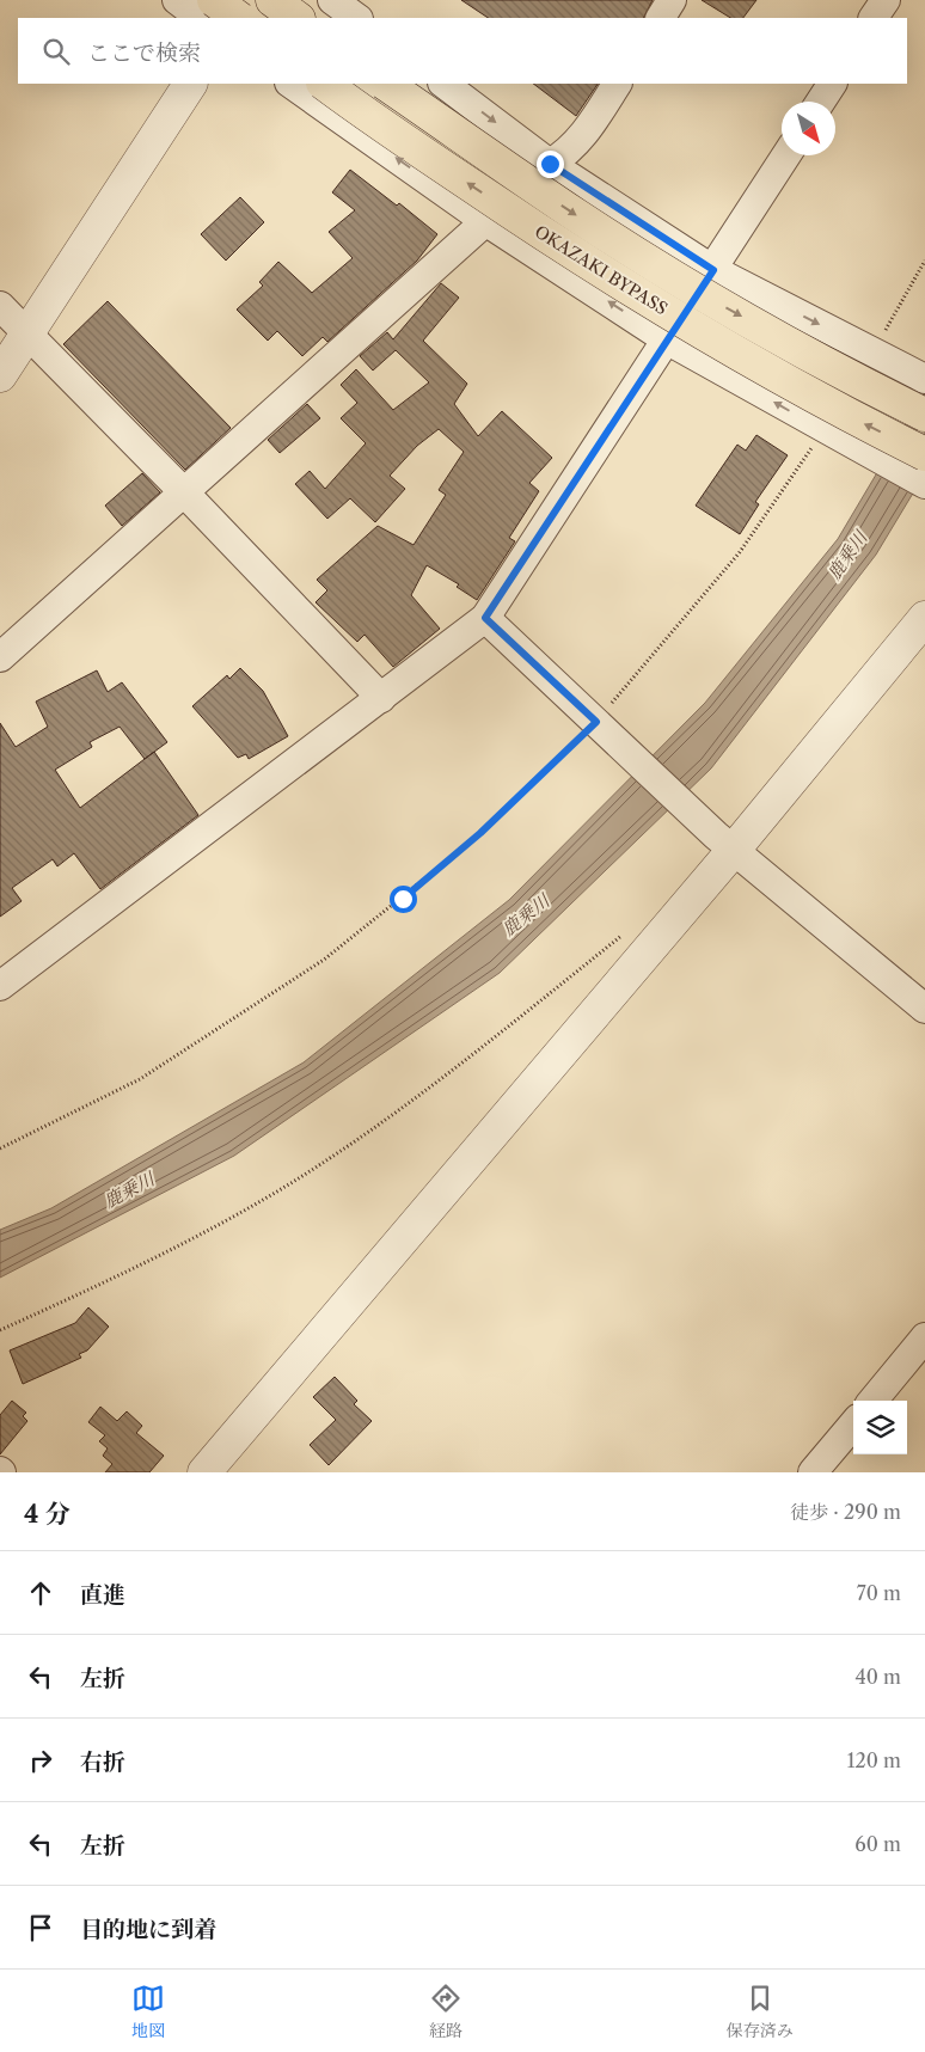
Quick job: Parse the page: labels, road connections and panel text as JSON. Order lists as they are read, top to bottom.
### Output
{
  "streets": {
    "highway": ["OKAZAKI BYPASS"]
  },
  "water": ["鹿乗川"],
  "north": "bottom right",
  "page": {
    "search": "ここで検索",
    "heading": ["4 分", "徒歩 · 290 m"],
    "list": [
      ["直進", "70 m"],
      ["左折", "40 m"],
      ["右折", "120 m"],
      ["左折", "60 m"],
      "目的地に到着"
    ],
    "nav": ["地図", "経路", "保存済み"]
  }
}
